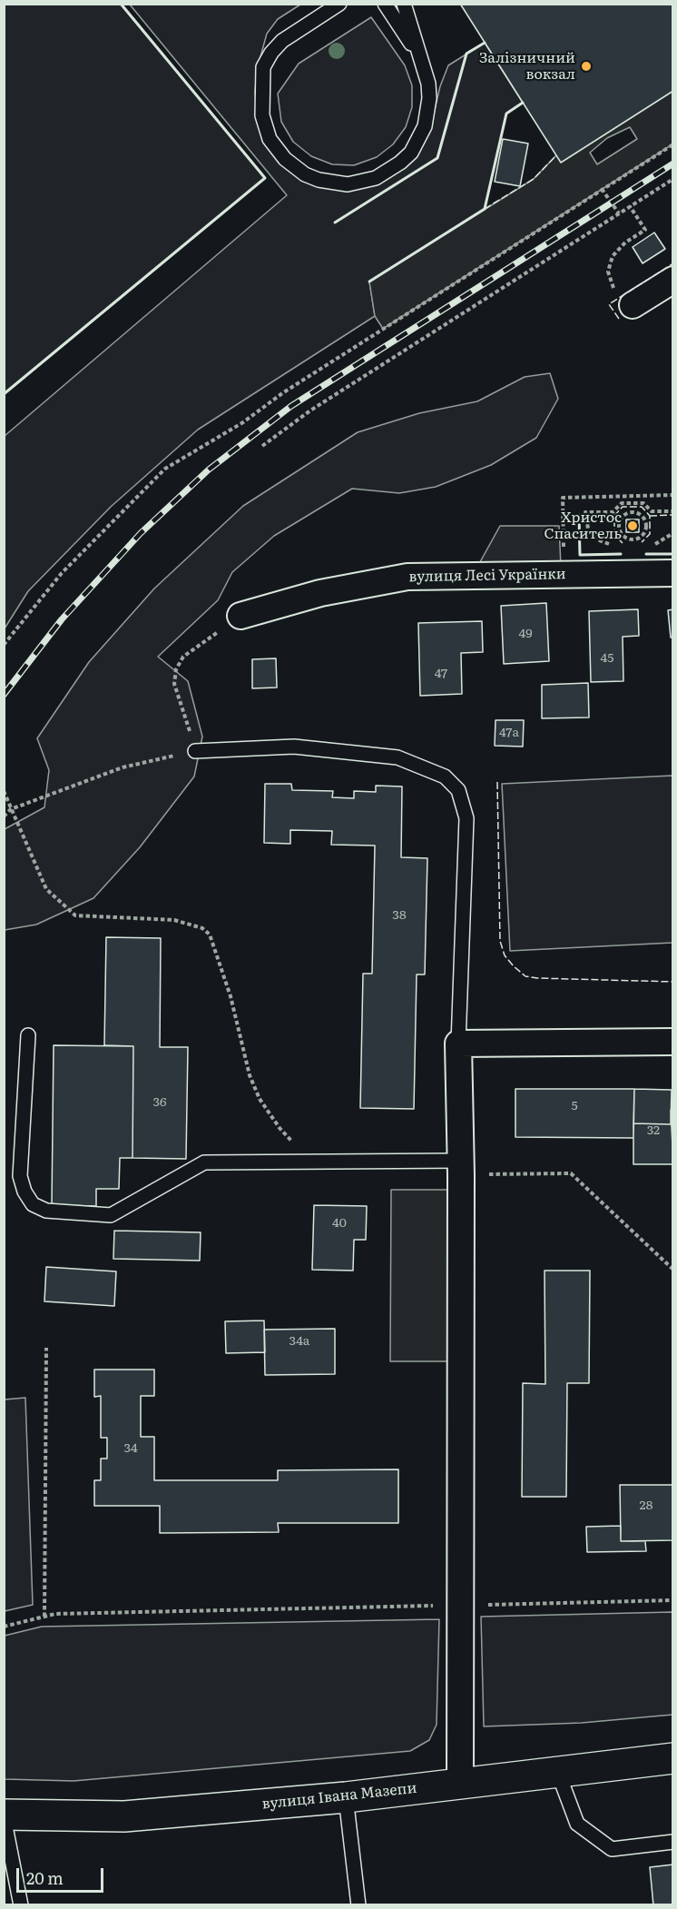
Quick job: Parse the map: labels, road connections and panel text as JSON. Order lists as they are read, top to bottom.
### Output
{
  "streets": {
    "street": ["вулиця Лесі Українки", "вулиця Івана Мазепи"]
  },
  "places": ["Залізничний вокзал", "Христос Спаситель"],
  "house_numbers": [
    "49",
    "45",
    "47",
    "47а",
    "38",
    "36",
    "5",
    "32",
    "40",
    "34а",
    "34",
    "28"
  ],
  "scale_bar": "20 m"
}
